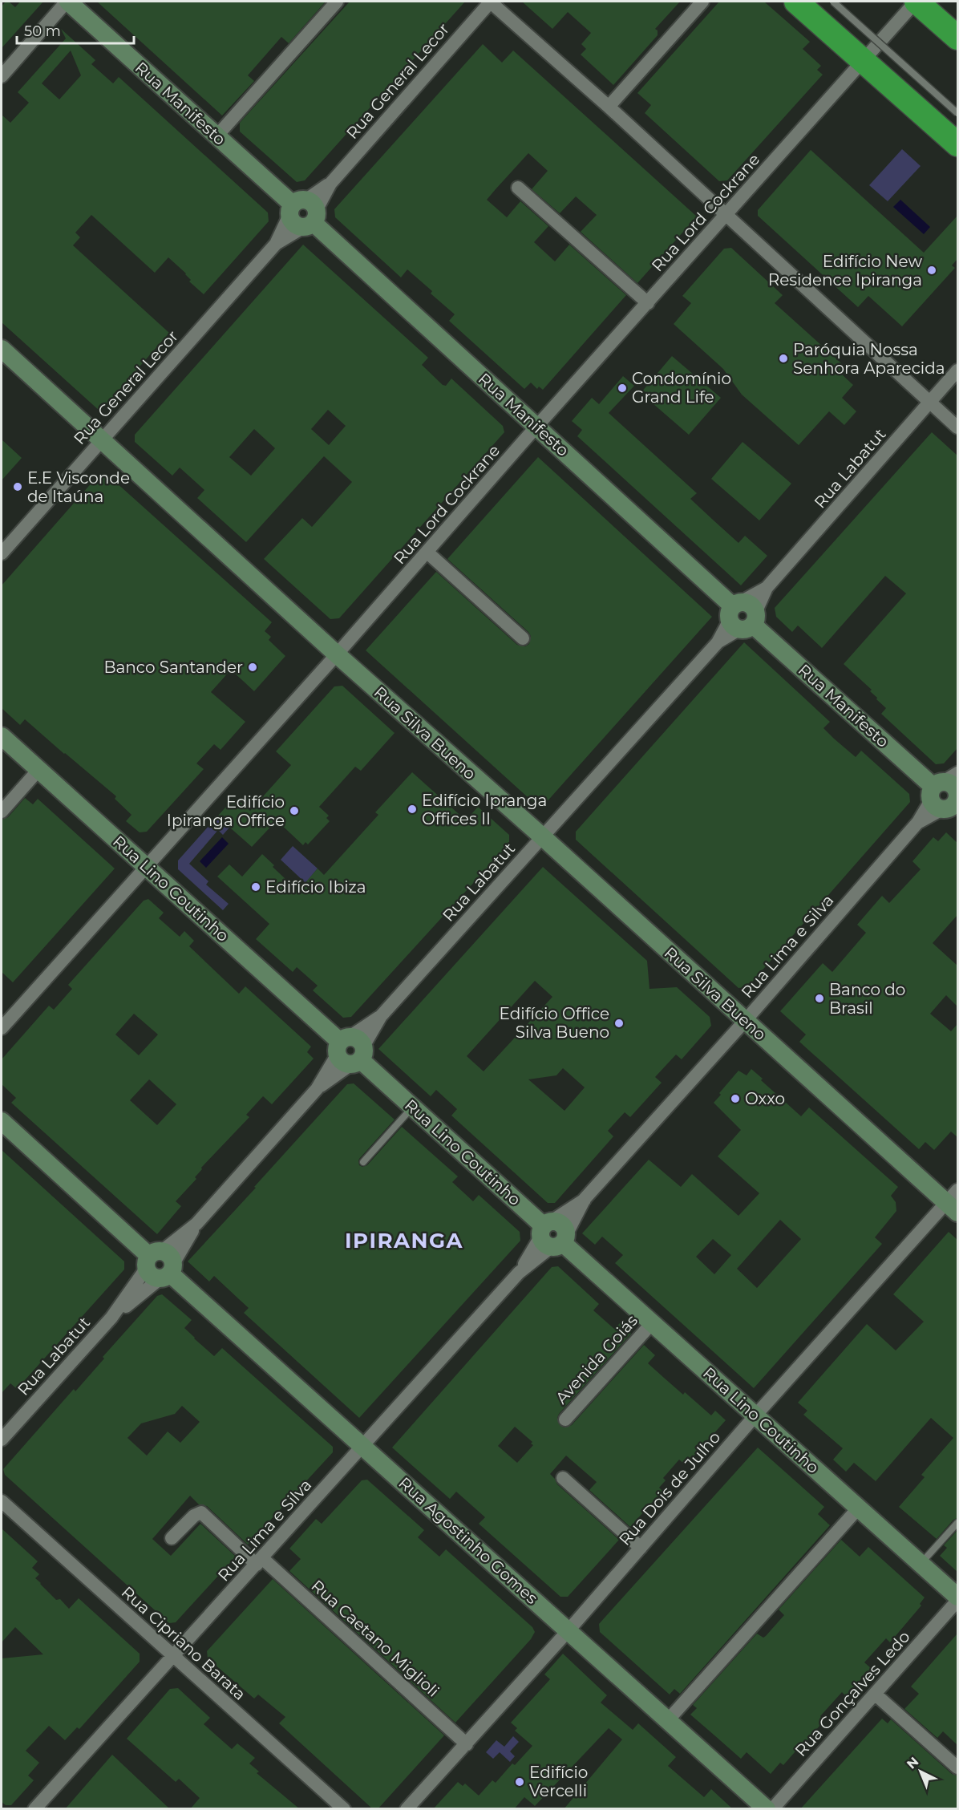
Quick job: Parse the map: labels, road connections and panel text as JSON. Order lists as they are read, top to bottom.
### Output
{
  "streets": {
    "main road": [
      "Rua Manifesto",
      "Rua Silva Bueno",
      "Rua Lino Coutinho",
      "Rua Agostinho Gomes"
    ],
    "street": [
      "Rua General Lecor",
      "Rua Lord Cockrane",
      "Rua Labatut",
      "Rua Lima e Silva",
      "Avenida Goiás",
      "Rua Dois de Julho",
      "Rua Caetano Miglioli",
      "Rua Cipriano Barata",
      "Rua Gonçalves Ledo"
    ]
  },
  "crossings": [
    ["Rua General Lecor", "Rua Manifesto"],
    ["Rua General Lecor", "Rua Silva Bueno"],
    ["Rua Manifesto", "Rua Lord Cockrane"],
    ["Rua Manifesto", "Rua Labatut"],
    ["Rua Manifesto", "Rua Lima e Silva"],
    ["Rua Lord Cockrane", "Rua Silva Bueno"],
    ["Rua Lord Cockrane", "Rua Lino Coutinho"],
    ["Rua Labatut", "Rua Silva Bueno"],
    ["Rua Labatut", "Rua Lino Coutinho"],
    ["Rua Labatut", "Rua Agostinho Gomes"],
    ["Rua Silva Bueno", "Rua Lima e Silva"],
    ["Rua Silva Bueno", "Rua Dois de Julho"],
    ["Rua Lino Coutinho", "Rua Lima e Silva"],
    ["Rua Lino Coutinho", "Avenida Goiás"],
    ["Rua Lino Coutinho", "Rua Dois de Julho"],
    ["Rua Lino Coutinho", "Rua Gonçalves Ledo"],
    ["Rua Lima e Silva", "Rua Agostinho Gomes"],
    ["Rua Lima e Silva", "Rua Caetano Miglioli"],
    ["Rua Lima e Silva", "Rua Cipriano Barata"],
    ["Rua Dois de Julho", "Rua Agostinho Gomes"],
    ["Rua Dois de Julho", "Rua Caetano Miglioli"]
  ],
  "districts": ["IPIRANGA"],
  "places": [
    "Edifício New Residence Ipiranga",
    "Paróquia Nossa Senhora Aparecida",
    "Condomínio Grand Life",
    "E.E Visconde de Itaúna",
    "Banco Santander",
    "Edifício Ipranga Offices II",
    "Edifício Ipiranga Office",
    "Edifício Ibiza",
    "Banco do Brasil",
    "Edifício Office Silva Bueno",
    "Oxxo",
    "Edifício Vercelli"
  ],
  "scale_bar": "50 m",
  "north": "top left"
}
